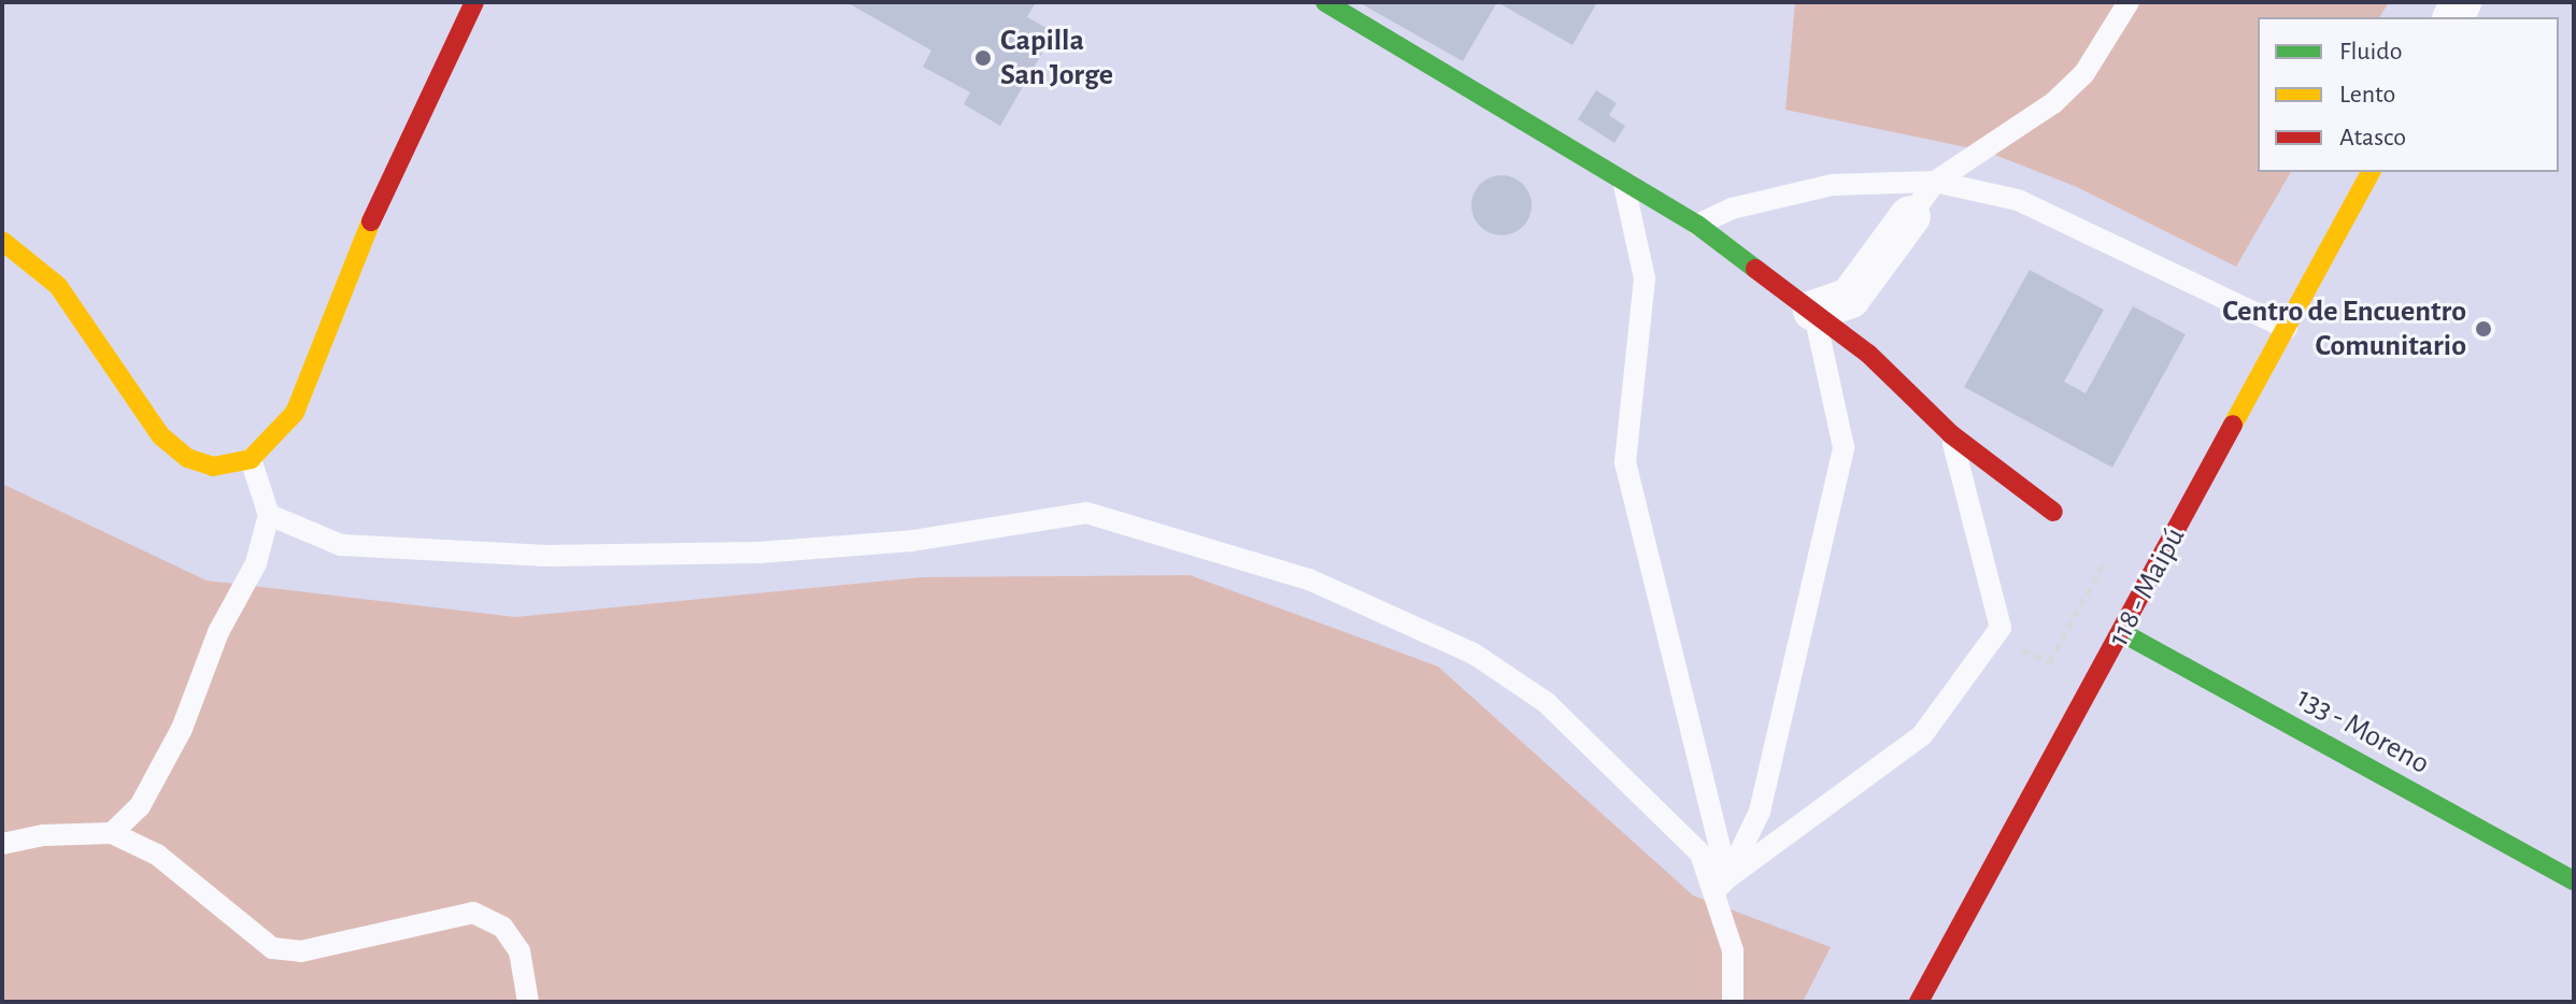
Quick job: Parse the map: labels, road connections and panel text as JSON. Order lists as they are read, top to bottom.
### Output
{
  "streets": {
    "street": ["118 - Maipú", "133 - Moreno"]
  },
  "crossings": [
    ["118 - Maipú", "133 - Moreno"]
  ],
  "places": ["Capilla San Jorge", "Centro de Encuentro Comunitario"],
  "legend": ["Fluido", "Lento", "Atasco"]
}
